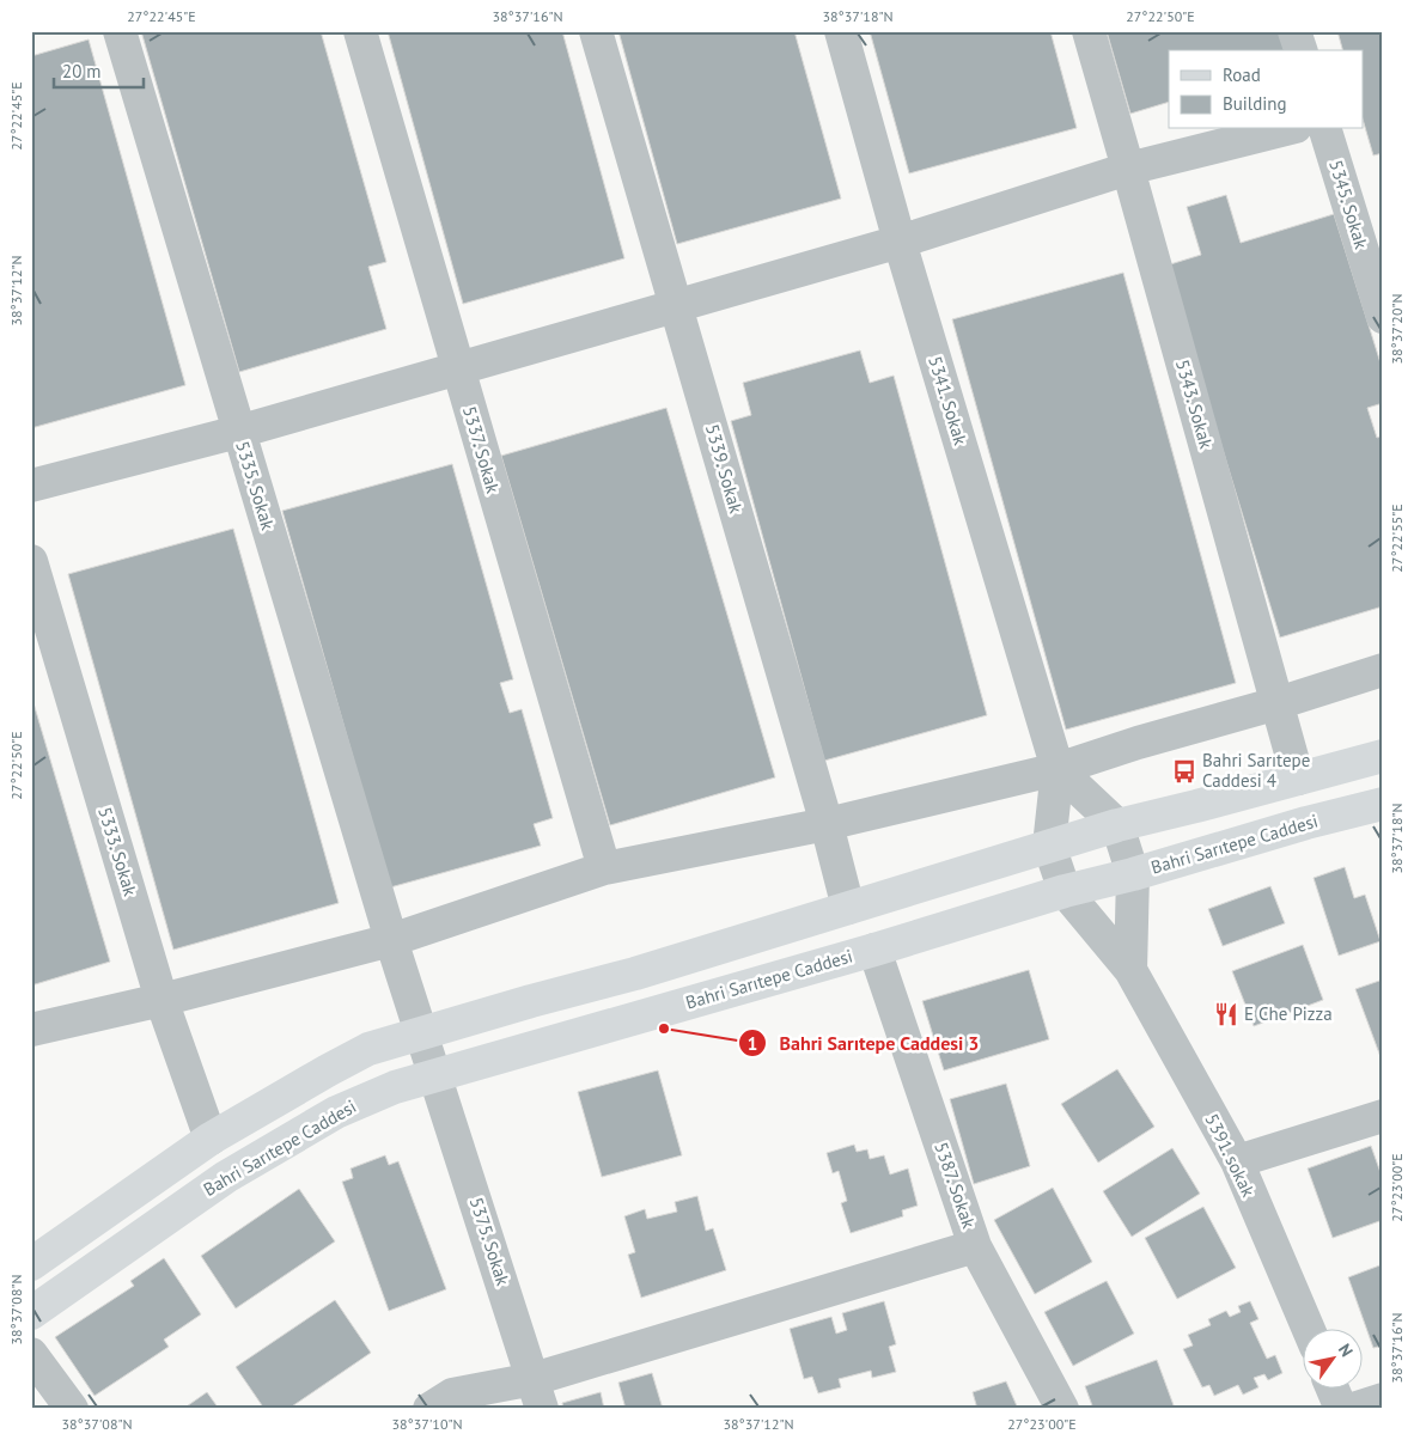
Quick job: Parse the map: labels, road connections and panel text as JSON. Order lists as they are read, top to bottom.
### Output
{
  "streets": {
    "main road": ["Bahri Sarıtepe Caddesi"],
    "street": [
      "5345. Sokak",
      "5341. Sokak",
      "5343. Sokak",
      "5337. Sokak",
      "5339. Sokak",
      "5335. Sokak",
      "5333. Sokak",
      "5391. sokak",
      "5387. Sokak",
      "5375. Sokak"
    ]
  },
  "crossings": [
    ["5335. Sokak", "5375. Sokak"],
    ["Bahri Sarıtepe Caddesi", "5391. sokak"],
    ["Bahri Sarıtepe Caddesi", "5387. Sokak"],
    ["Bahri Sarıtepe Caddesi", "5375. Sokak"]
  ],
  "places": {
    "bus stop": ["Bahri Sarıtepe Caddesi 4"],
    "restaurant": ["E Che Pizza"],
    "other": ["Bahri Sarıtepe Caddesi 3"]
  },
  "legend": ["Road", "Building"],
  "scale_bar": "20 m",
  "north": "top right",
  "coordinates": [
    "27°22'45\"E",
    "38°37'16\"N",
    "38°37'18\"N",
    "27°22'50\"E",
    "38°37'12\"N",
    "38°37'20\"N",
    "27°22'55\"E",
    "27°23'00\"E",
    "38°37'08\"N",
    "38°37'10\"N"
  ]
}
